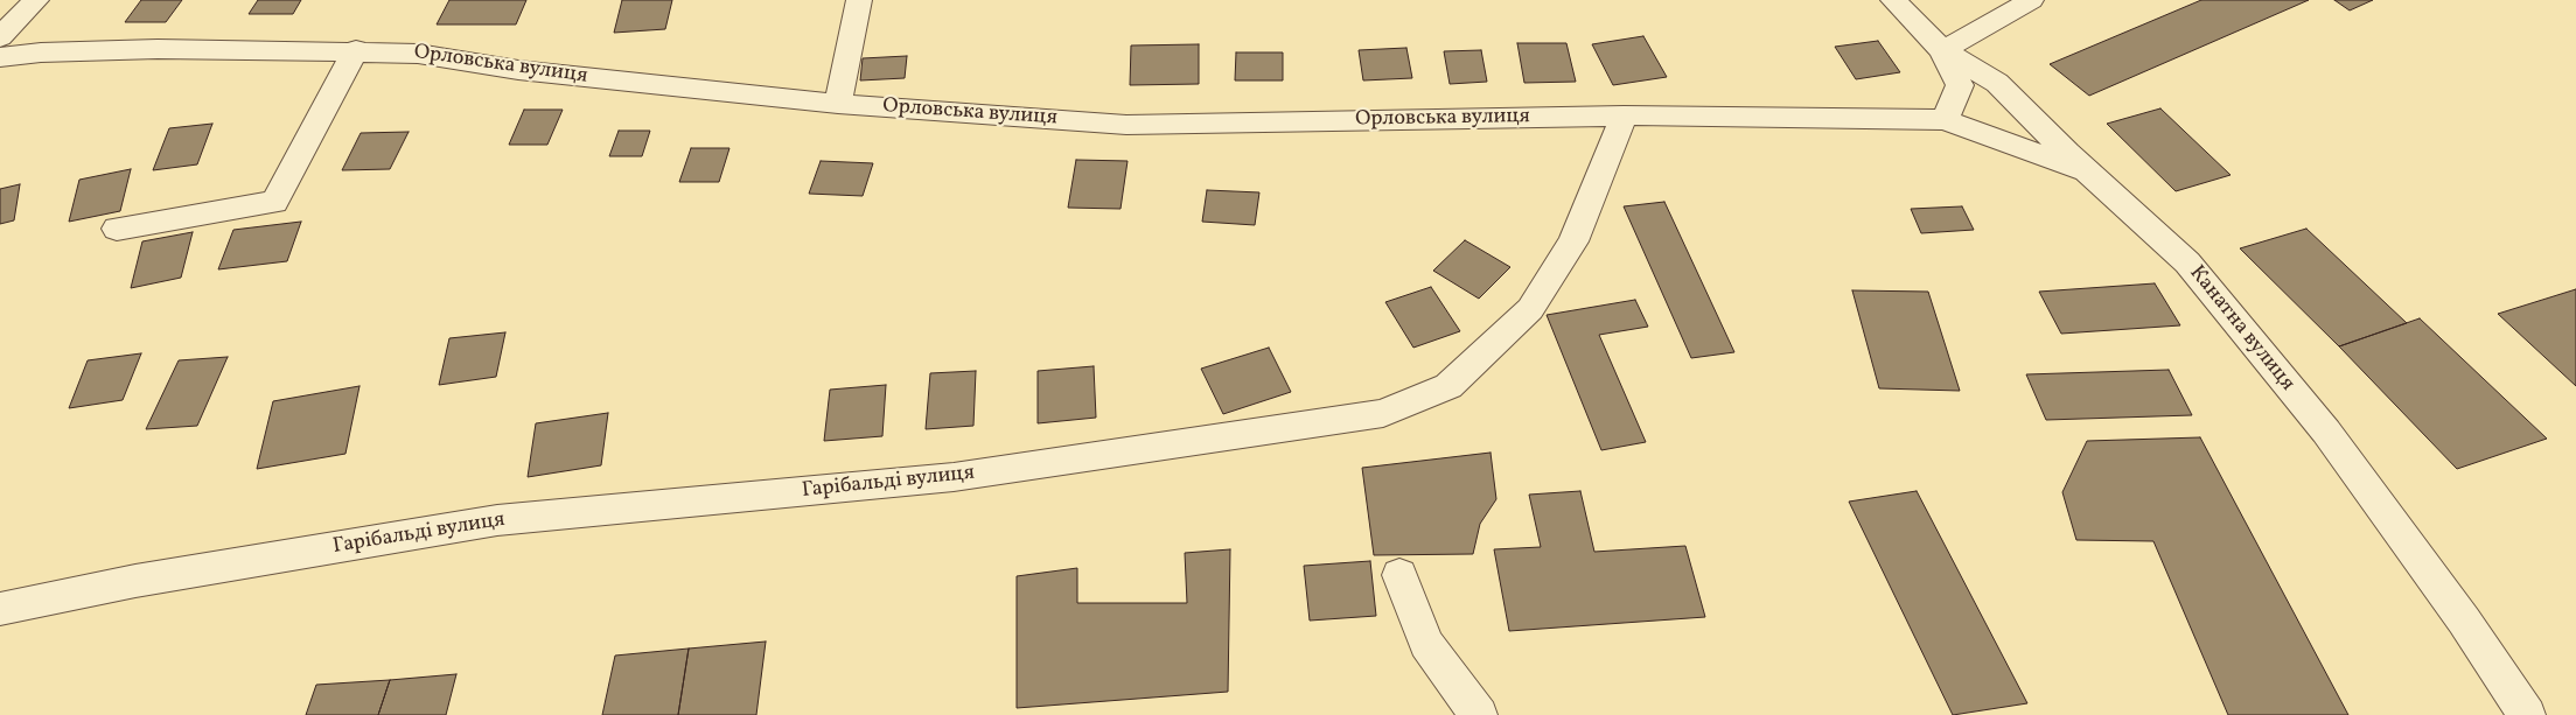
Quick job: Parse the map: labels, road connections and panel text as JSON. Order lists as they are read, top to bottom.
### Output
{
  "streets": {
    "street": ["Орловська вулиця", "Канатна вулиця", "Гарібальді вулиця"]
  },
  "crossings": [
    ["Орловська вулиця", "Канатна вулиця"],
    ["Орловська вулиця", "Гарібальді вулиця"]
  ]
}
